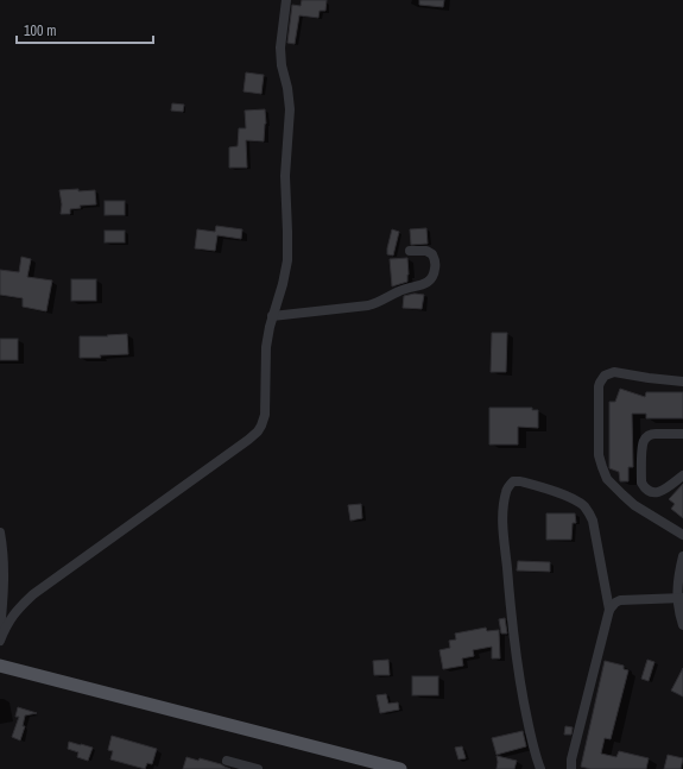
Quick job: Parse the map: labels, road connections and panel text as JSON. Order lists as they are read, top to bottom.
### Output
{
  "scale_bar": "100 m"
}
